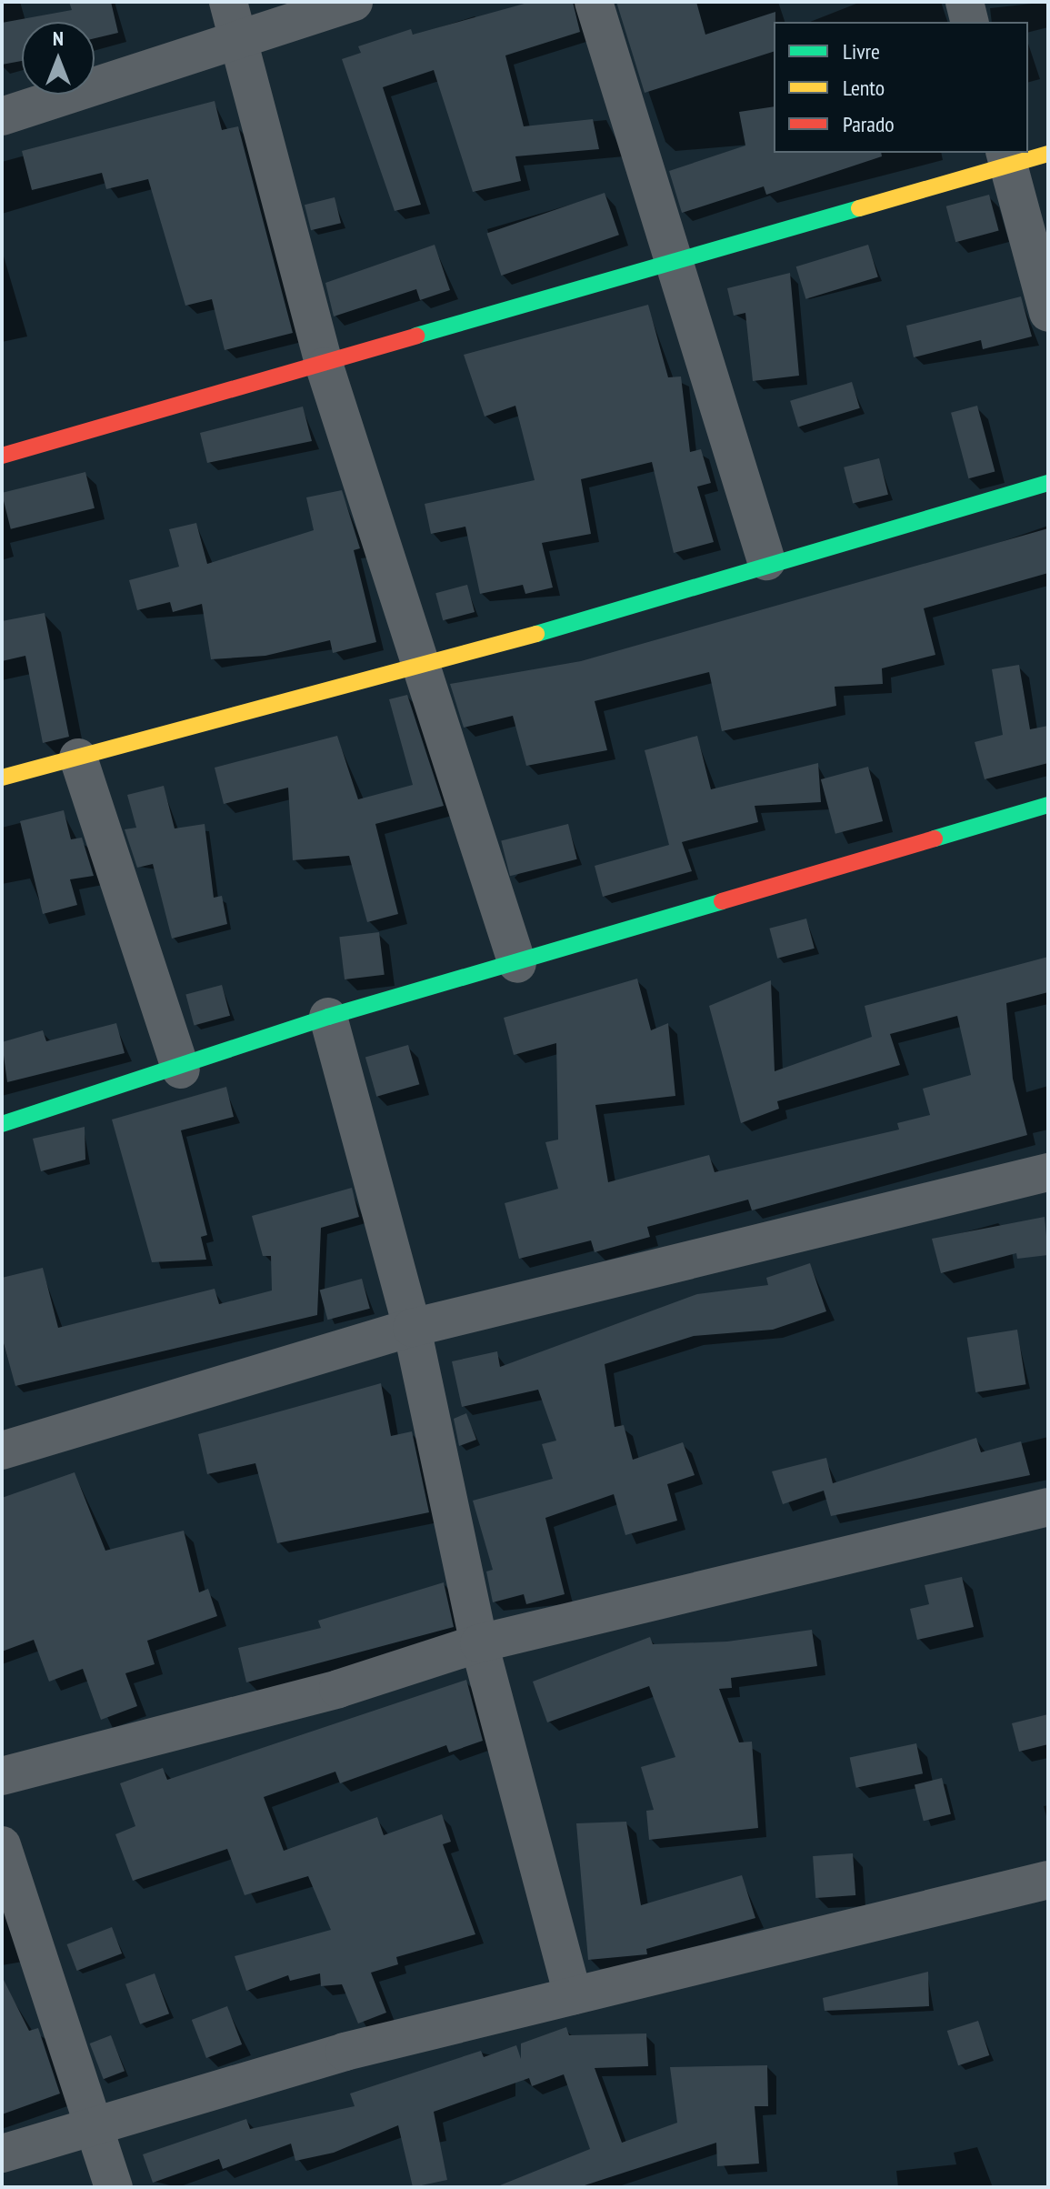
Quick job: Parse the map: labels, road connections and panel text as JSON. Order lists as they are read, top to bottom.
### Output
{
  "legend": ["Livre", "Lento", "Parado"],
  "north": "top"
}
